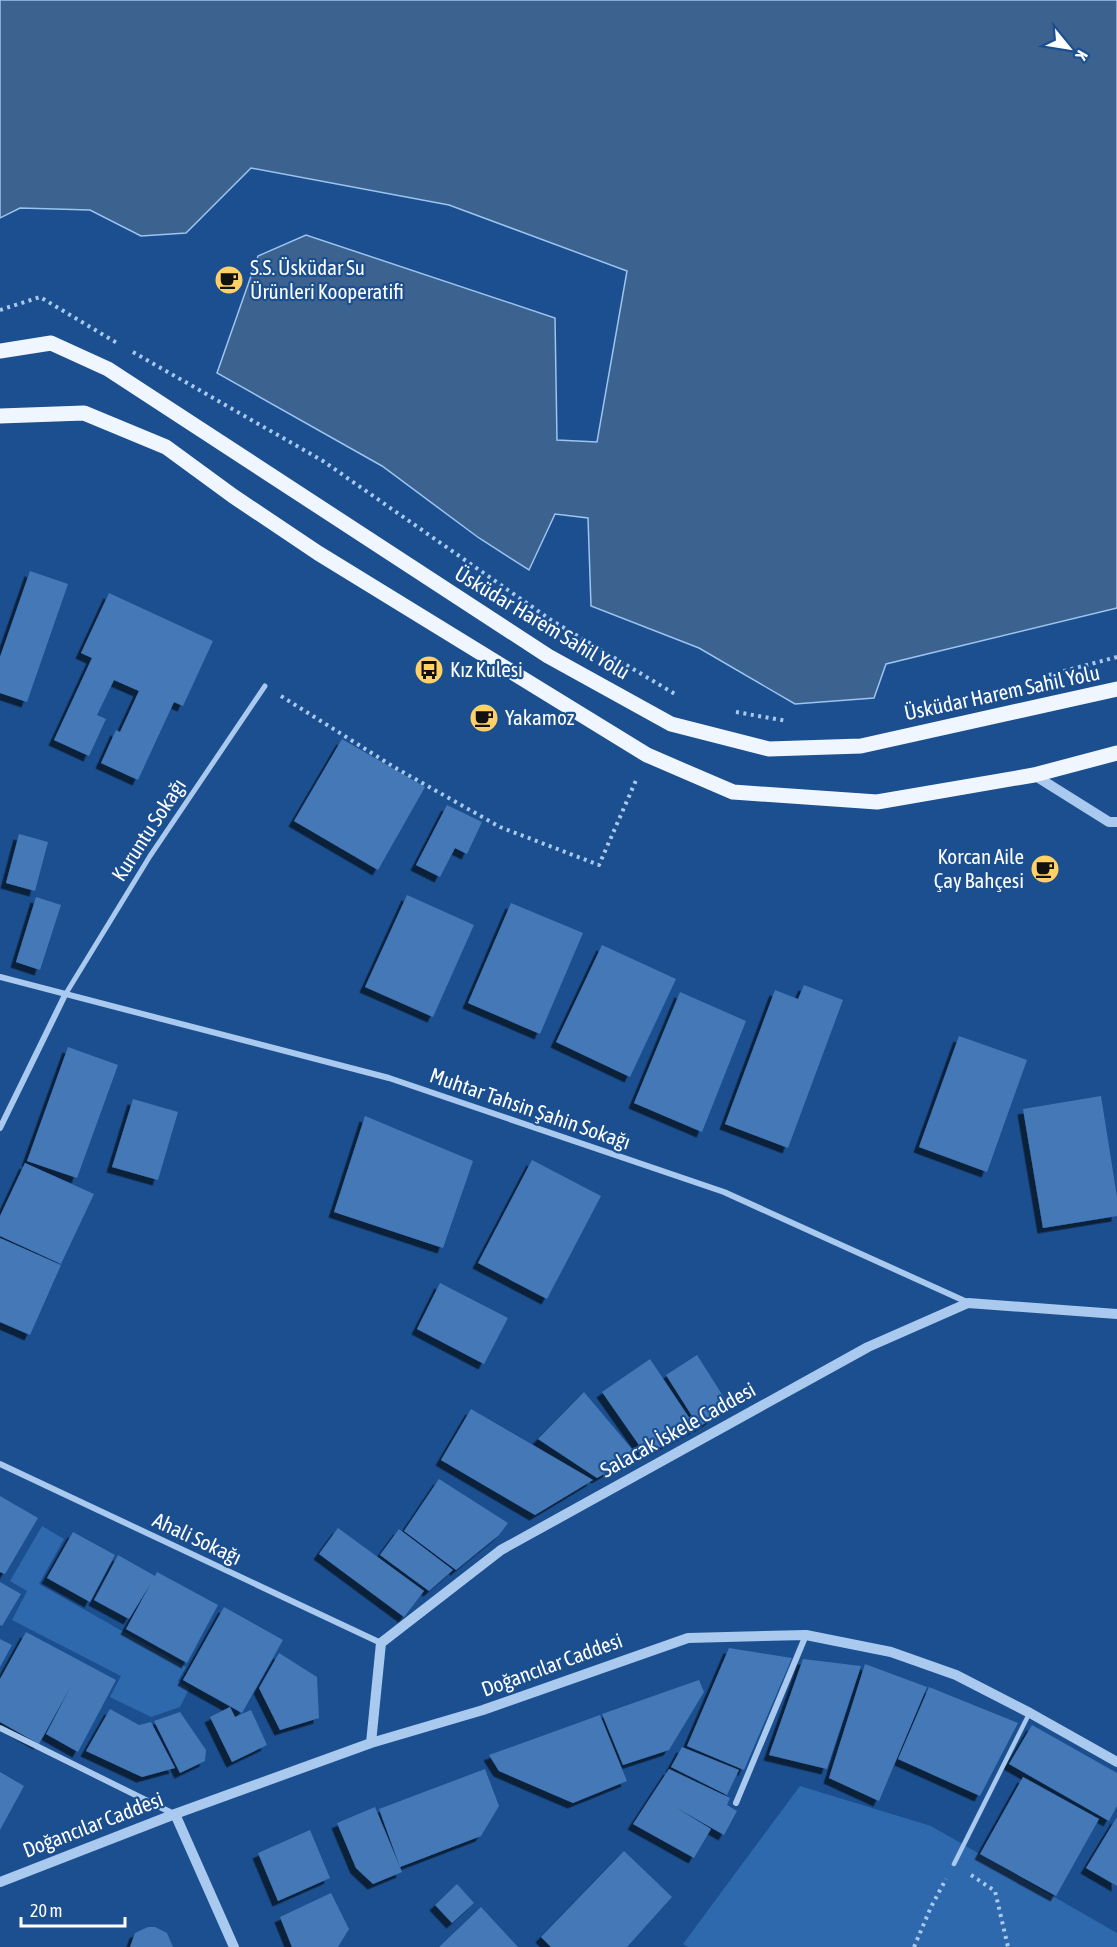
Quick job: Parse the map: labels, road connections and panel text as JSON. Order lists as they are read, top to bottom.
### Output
{
  "streets": {
    "main road": ["Üsküdar Harem Sahil Yolu"],
    "street": [
      "Kuruntu Sokağı",
      "Muhtar Tahsin Şahin Sokağı",
      "Salacak İskele Caddesi",
      "Ahali Sokağı",
      "Doğancılar Caddesi"
    ]
  },
  "crossings": [
    ["Kuruntu Sokağı", "Muhtar Tahsin Şahin Sokağı"],
    ["Muhtar Tahsin Şahin Sokağı", "Salacak İskele Caddesi"],
    ["Salacak İskele Caddesi", "Ahali Sokağı"]
  ],
  "places": {
    "cafe": ["S.S. Üsküdar Su Ürünleri Kooperatifi", "Yakamoz", "Korcan Aile Çay Bahçesi"],
    "bus stop": ["Kız Kulesi"]
  },
  "scale_bar": "20 m",
  "north": "bottom right"
}
